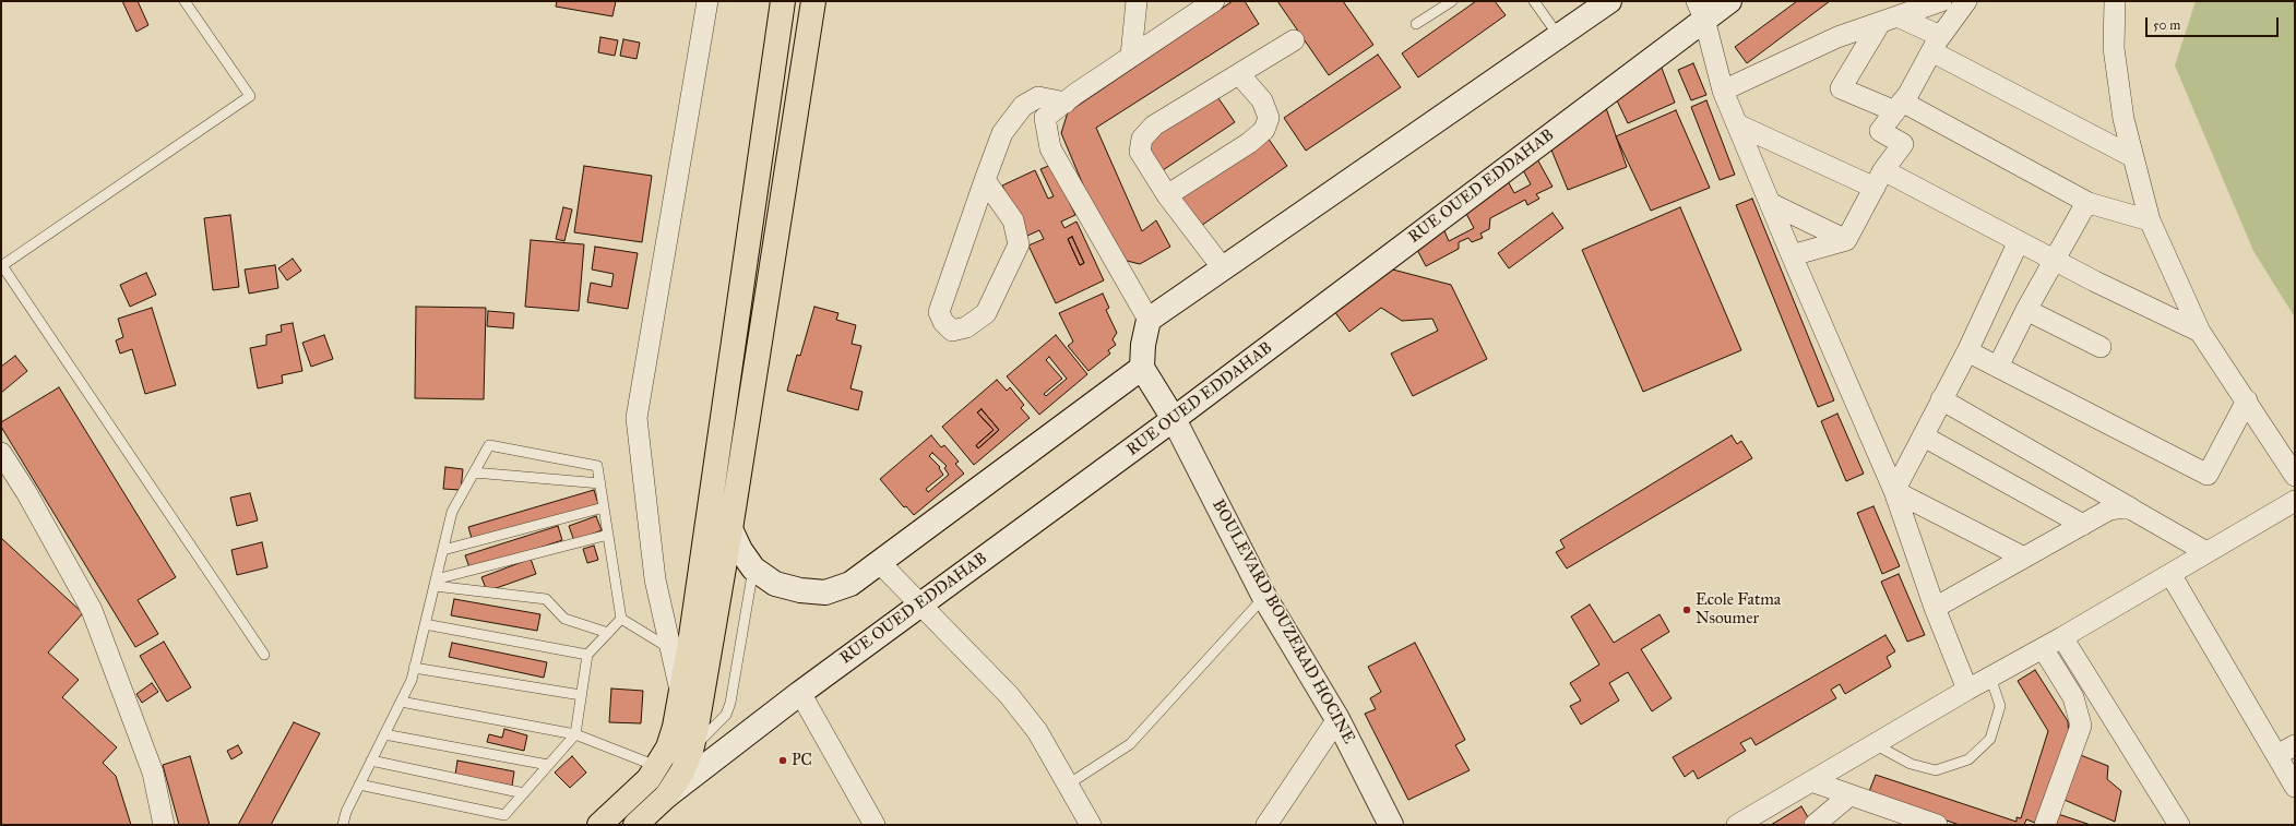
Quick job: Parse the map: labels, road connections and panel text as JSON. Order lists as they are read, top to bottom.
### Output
{
  "streets": {
    "main road": ["RUE OUED EDDAHAB", "BOULEVARD BOUZERAD HOCINE"]
  },
  "crossings": [
    ["RUE OUED EDDAHAB", "BOULEVARD BOUZERAD HOCINE"]
  ],
  "places": ["Ecole Fatma Nsoumer", "PC"],
  "scale_bar": "50 m"
}
